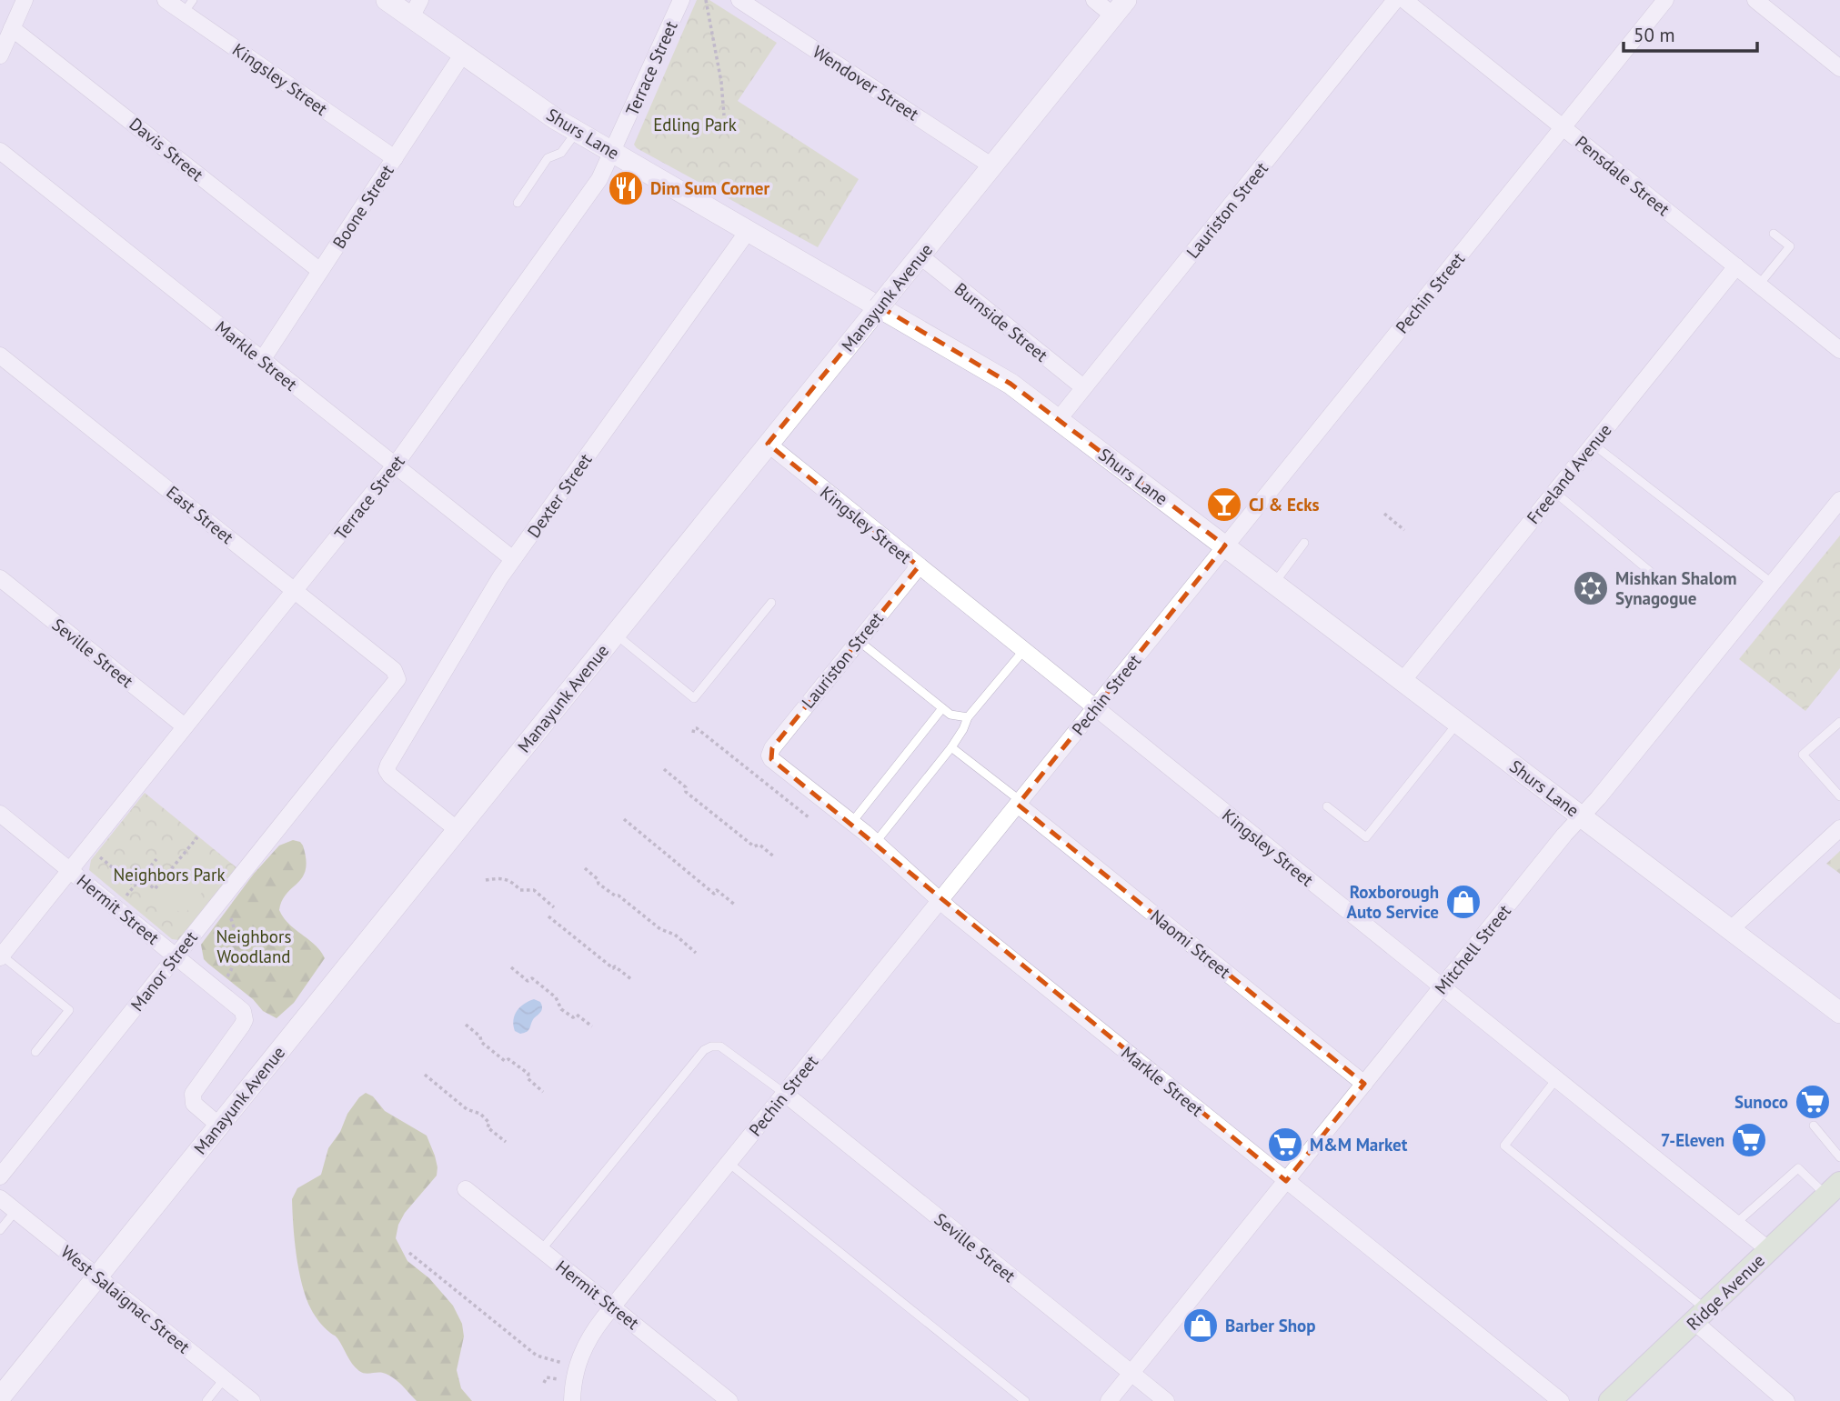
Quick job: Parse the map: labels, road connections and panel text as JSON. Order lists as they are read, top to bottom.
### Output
{
  "streets": {
    "main road": ["Ridge Avenue"],
    "street": [
      "Terrace Street",
      "Kingsley Street",
      "Wendover Street",
      "Shurs Lane",
      "Davis Street",
      "Pensdale Street",
      "Boone Street",
      "Lauriston Street",
      "Pechin Street",
      "Manayunk Avenue",
      "Burnside Street",
      "Markle Street",
      "Freeland Avenue",
      "Dexter Street",
      "East Street",
      "Seville Street",
      "Hermit Street",
      "Naomi Street",
      "Mitchell Street",
      "Manor Street",
      "West Salaignac Street"
    ]
  },
  "crossings": [
    ["Terrace Street", "Shurs Lane"],
    ["Terrace Street", "Markle Street"],
    ["Terrace Street", "East Street"],
    ["Terrace Street", "Seville Street"],
    ["Terrace Street", "Hermit Street"],
    ["Kingsley Street", "Boone Street"],
    ["Kingsley Street", "Lauriston Street"],
    ["Kingsley Street", "Pechin Street"],
    ["Kingsley Street", "Manayunk Avenue"],
    ["Kingsley Street", "Mitchell Street"],
    ["Kingsley Street", "Ridge Avenue"],
    ["Wendover Street", "Manayunk Avenue"],
    ["Shurs Lane", "Boone Street"],
    ["Shurs Lane", "Lauriston Street"],
    ["Shurs Lane", "Pechin Street"],
    ["Shurs Lane", "Freeland Avenue"],
    ["Shurs Lane", "Dexter Street"],
    ["Shurs Lane", "Mitchell Street"],
    ["Davis Street", "Boone Street"],
    ["Pensdale Street", "Pechin Street"],
    ["Pensdale Street", "Freeland Avenue"],
    ["Boone Street", "Markle Street"],
    ["Lauriston Street", "Burnside Street"],
    ["Lauriston Street", "Markle Street"],
    ["Pechin Street", "Markle Street"],
    ["Pechin Street", "Seville Street"],
    ["Pechin Street", "Hermit Street"],
    ["Pechin Street", "Naomi Street"],
    ["Manayunk Avenue", "Burnside Street"],
    ["Manayunk Avenue", "Dexter Street"],
    ["Manayunk Avenue", "Hermit Street"],
    ["Manayunk Avenue", "West Salaignac Street"],
    ["Markle Street", "Dexter Street"],
    ["Markle Street", "Mitchell Street"],
    ["East Street", "Manor Street"],
    ["Seville Street", "Mitchell Street"],
    ["Hermit Street", "Manor Street"],
    ["Naomi Street", "Mitchell Street"]
  ],
  "parks": ["Edling Park", "Neighbors Park", "Neighbors Woodland"],
  "places": {
    "restaurant": ["Dim Sum Corner"],
    "bar": ["CJ & Ecks"],
    "synagogue": ["Mishkan Shalom Synagogue"],
    "shop": ["Roxborough Auto Service", "Barber Shop"],
    "supermarket": ["Sunoco", "7-Eleven", "M&M Market"]
  },
  "scale_bar": "50 m"
}
